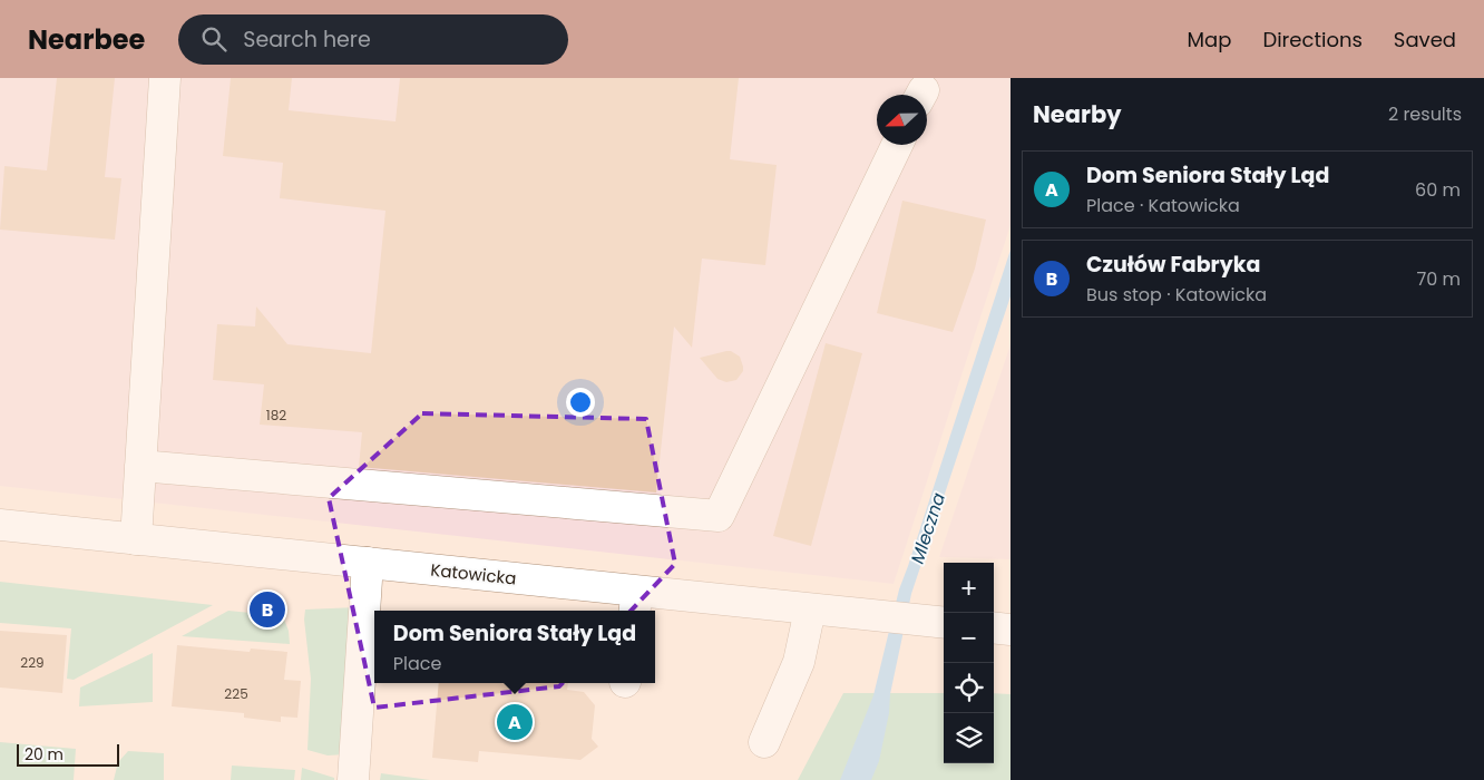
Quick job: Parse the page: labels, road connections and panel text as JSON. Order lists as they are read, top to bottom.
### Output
{
  "streets": {
    "main road": ["Katowicka"]
  },
  "water": ["Mleczna"],
  "house_numbers": ["182", "229", "225"],
  "scale_bar": "20 m",
  "north": "left",
  "page": {
    "header": "Nearbee",
    "search": "Search here",
    "nav": ["Map", "Directions", "Saved"],
    "heading": ["Nearby", "2 results"],
    "list": [
      {
        "mark": "A",
        "name": "Dom Seniora Stały Ląd",
        "note": "Place · Katowicka",
        "value": "60 m"
      },
      {
        "mark": "B",
        "name": "Czułów Fabryka",
        "note": "Bus stop · Katowicka",
        "value": "70 m"
      }
    ],
    "map_buttons": ["+", "−"],
    "pins": ["B", "A"],
    "popup": ["Dom Seniora Stały Ląd", "Place"],
    "scale": "20 m"
  }
}
